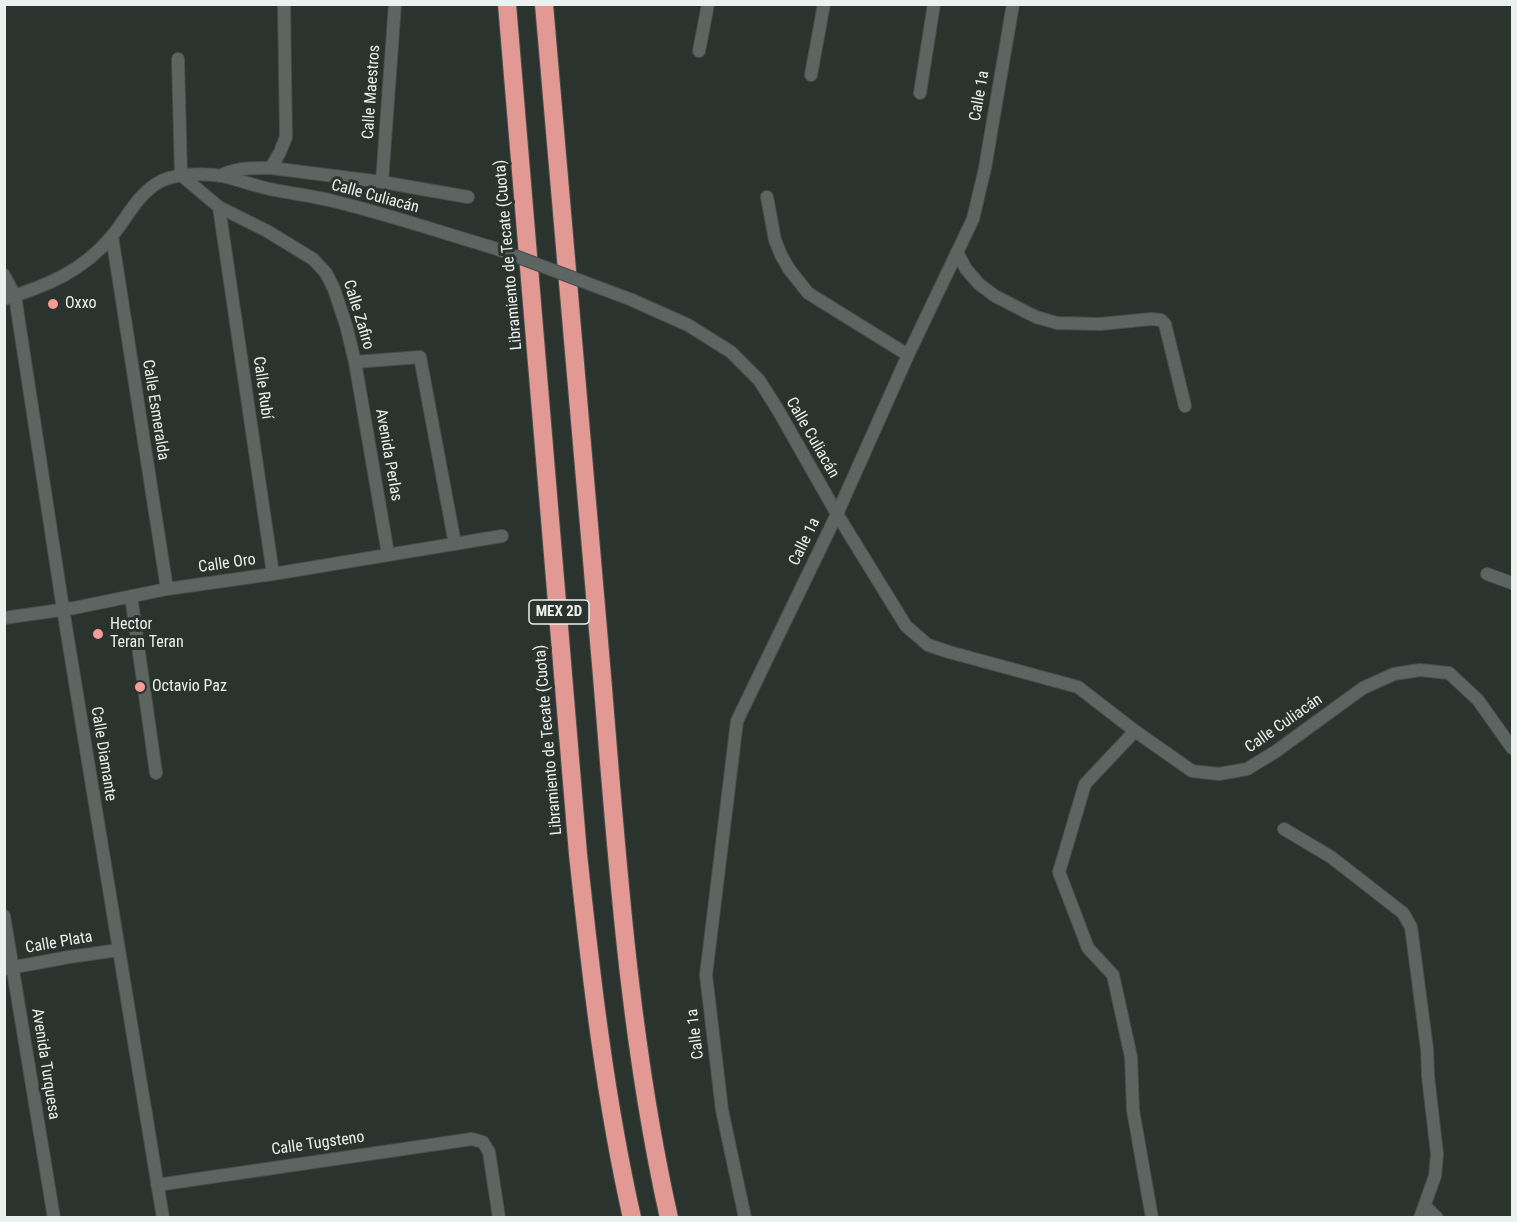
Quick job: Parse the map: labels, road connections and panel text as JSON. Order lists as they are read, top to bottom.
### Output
{
  "streets": {
    "highway": ["Libramiento de Tecate (Cuota)", "MEX 2D"],
    "street": [
      "Calle Maestros",
      "Calle 1a",
      "Calle Culiacán",
      "Calle Zafiro",
      "Calle Rubí",
      "Calle Esmeralda",
      "Avenida Perlas",
      "Calle Oro",
      "Calle Diamante",
      "Calle Plata",
      "Avenida Turquesa",
      "Calle Tugsteno"
    ]
  },
  "crossings": [
    ["Calle 1a", "Calle Culiacán"],
    ["Calle Culiacán", "Calle Zafiro"],
    ["Calle Culiacán", "Calle Esmeralda"],
    ["Calle Culiacán", "Calle Diamante"],
    ["Calle Zafiro", "Calle Rubí"],
    ["Calle Zafiro", "Avenida Perlas"],
    ["Calle Zafiro", "Calle Oro"],
    ["Calle Rubí", "Calle Oro"],
    ["Calle Esmeralda", "Calle Oro"],
    ["Avenida Perlas", "Calle Oro"],
    ["Calle Oro", "Calle Diamante"],
    ["Calle Diamante", "Calle Plata"],
    ["Calle Diamante", "Calle Tugsteno"],
    ["Calle Plata", "Avenida Turquesa"]
  ],
  "places": ["Oxxo", "Hector Teran Teran", "Octavio Paz"]
}
